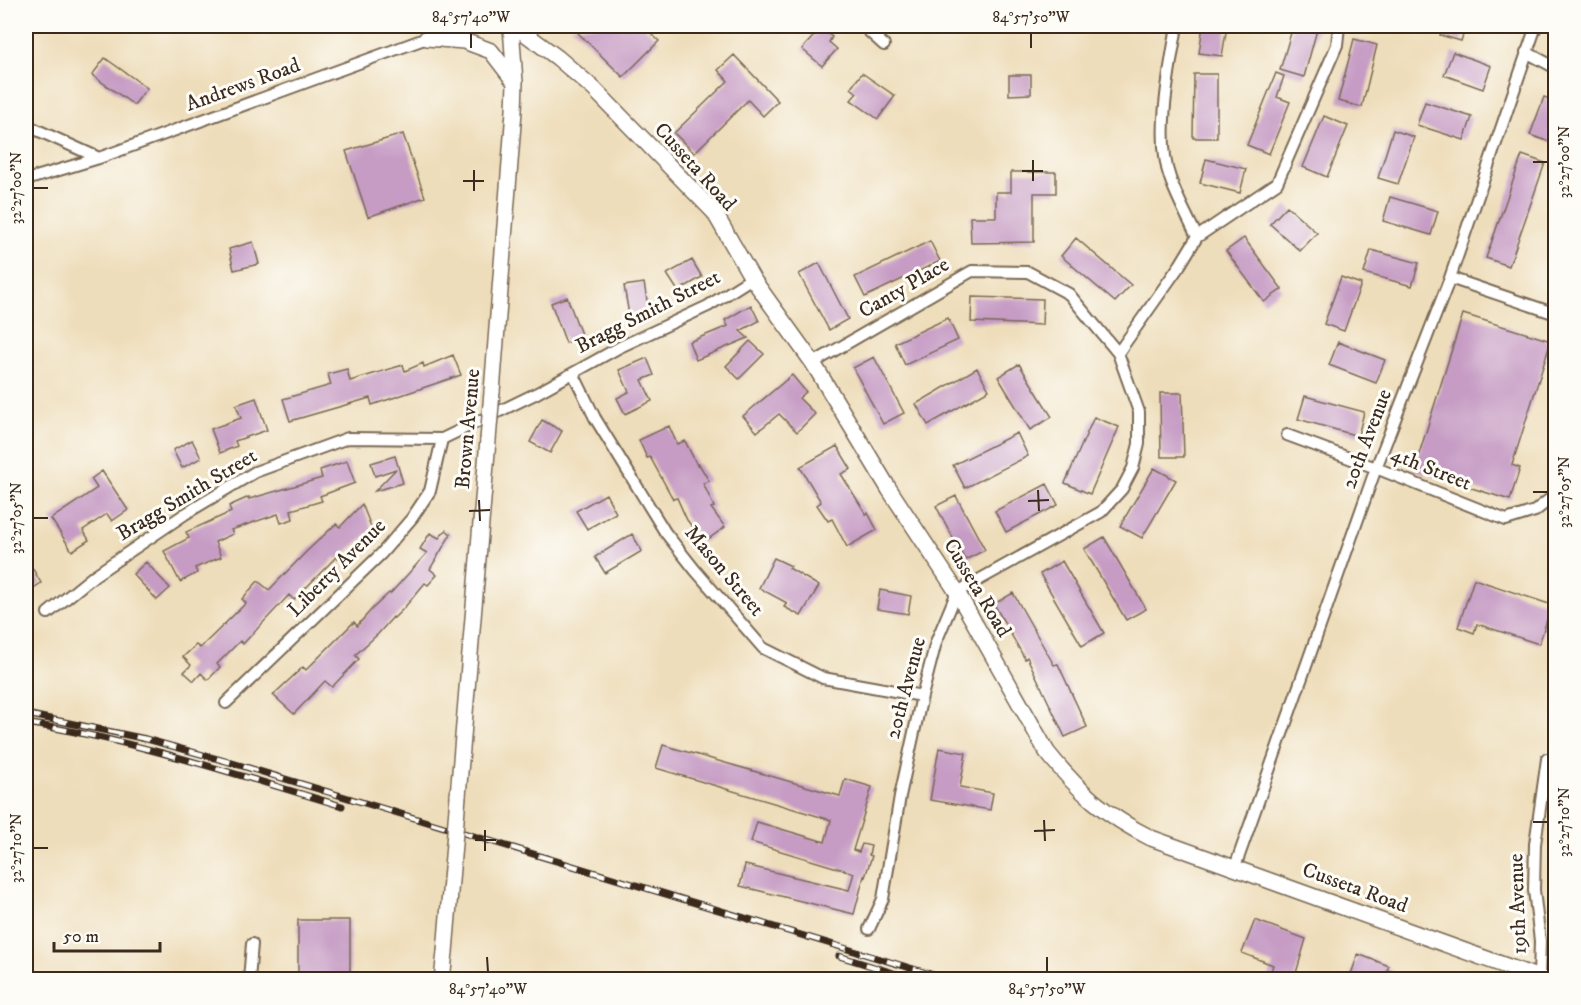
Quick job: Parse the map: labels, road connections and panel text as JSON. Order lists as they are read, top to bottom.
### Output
{
  "streets": {
    "street": [
      "Andrews Road",
      "Cusseta Road",
      "Canty Place",
      "Bragg Smith Street",
      "Brown Avenue",
      "20th Avenue",
      "4th Street",
      "Liberty Avenue",
      "Mason Street",
      "19th Avenue"
    ]
  },
  "crossings": [
    ["Cusseta Road", "Canty Place"],
    ["Cusseta Road", "Bragg Smith Street"],
    ["Cusseta Road", "Brown Avenue"],
    ["Cusseta Road", "20th Avenue"],
    ["Cusseta Road", "19th Avenue"],
    ["Canty Place", "20th Avenue"],
    ["Bragg Smith Street", "Liberty Avenue"],
    ["Bragg Smith Street", "Mason Street"],
    ["20th Avenue", "4th Street"],
    ["20th Avenue", "Mason Street"]
  ],
  "scale_bar": "50 m",
  "coordinates": [
    "84°57'40\"W",
    "84°57'50\"W",
    "32°27'00\"N",
    "32°27'05\"N",
    "32°27'10\"N"
  ]
}
